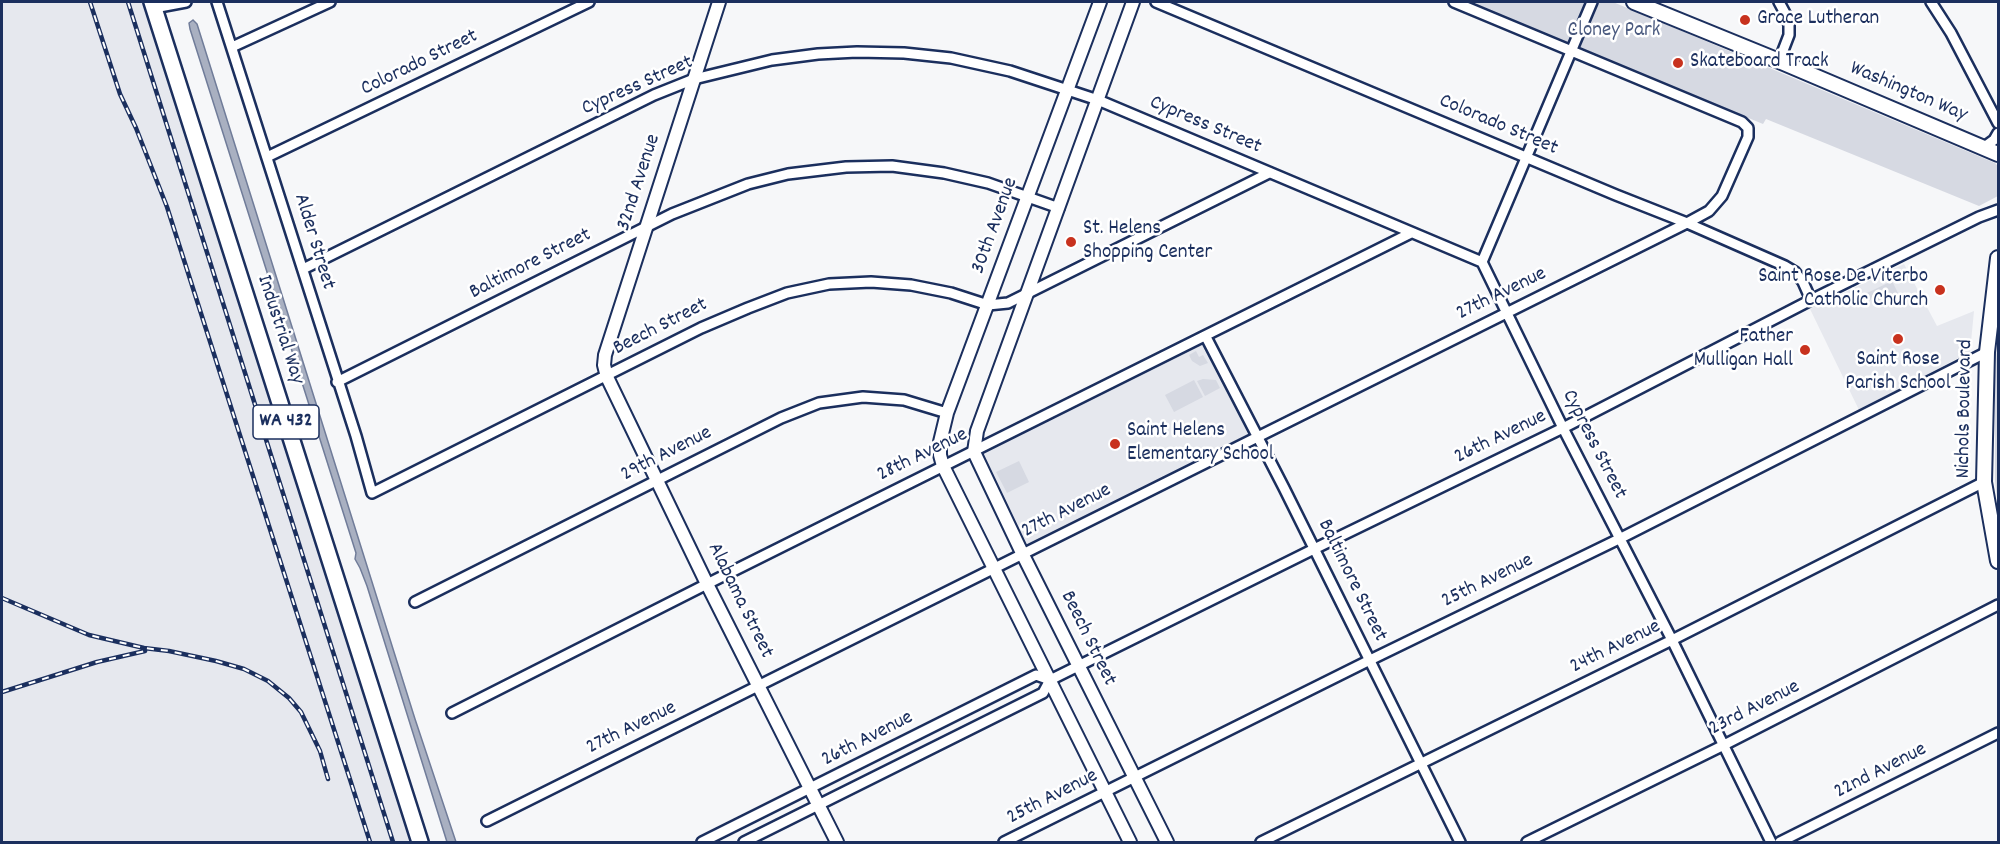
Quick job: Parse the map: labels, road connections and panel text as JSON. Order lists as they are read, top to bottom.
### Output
{
  "streets": {
    "main road": [
      "Washington Way",
      "Industrial Way",
      "Nichols Boulevard",
      "WA 432"
    ],
    "street": [
      "Colorado Street",
      "Cypress Street",
      "32nd Avenue",
      "30th Avenue",
      "Alder Street",
      "Baltimore Street",
      "27th Avenue",
      "Beech Street",
      "26th Avenue",
      "29th Avenue",
      "28th Avenue",
      "25th Avenue",
      "Alabama Street",
      "24th Avenue",
      "23rd Avenue",
      "22nd Avenue"
    ]
  },
  "crossings": [
    ["Colorado Street", "Alder Street"],
    ["Colorado Street", "27th Avenue"],
    ["Colorado Street", "26th Avenue"],
    ["Cypress Street", "32nd Avenue"],
    ["Cypress Street", "30th Avenue"],
    ["Cypress Street", "Alder Street"],
    ["Cypress Street", "27th Avenue"],
    ["Cypress Street", "26th Avenue"],
    ["Cypress Street", "28th Avenue"],
    ["Cypress Street", "25th Avenue"],
    ["Cypress Street", "24th Avenue"],
    ["Cypress Street", "23rd Avenue"],
    ["32nd Avenue", "Baltimore Street"],
    ["32nd Avenue", "Beech Street"],
    ["32nd Avenue", "Alabama Street"],
    ["30th Avenue", "Baltimore Street"],
    ["30th Avenue", "Beech Street"],
    ["30th Avenue", "29th Avenue"],
    ["30th Avenue", "28th Avenue"],
    ["Alder Street", "Baltimore Street"],
    ["Alder Street", "Beech Street"],
    ["Baltimore Street", "27th Avenue"],
    ["Baltimore Street", "26th Avenue"],
    ["Baltimore Street", "28th Avenue"],
    ["Baltimore Street", "25th Avenue"],
    ["Baltimore Street", "24th Avenue"],
    ["27th Avenue", "Beech Street"],
    ["27th Avenue", "Alabama Street"],
    ["Beech Street", "26th Avenue"],
    ["Beech Street", "28th Avenue"],
    ["Beech Street", "25th Avenue"],
    ["Beech Street", "Alabama Street"],
    ["Nichols Boulevard", "25th Avenue"],
    ["Nichols Boulevard", "24th Avenue"],
    ["26th Avenue", "Alabama Street"],
    ["29th Avenue", "Alabama Street"],
    ["28th Avenue", "Alabama Street"]
  ],
  "parks": ["Cloney Park"],
  "places": [
    "Grace Lutheran",
    "Skateboard Track",
    "St. Helens Shopping Center",
    "Saint Rose De Viterbo Catholic Church",
    "Saint Rose Parish School",
    "Father Mulligan Hall",
    "Saint Helens Elementary School"
  ]
}
